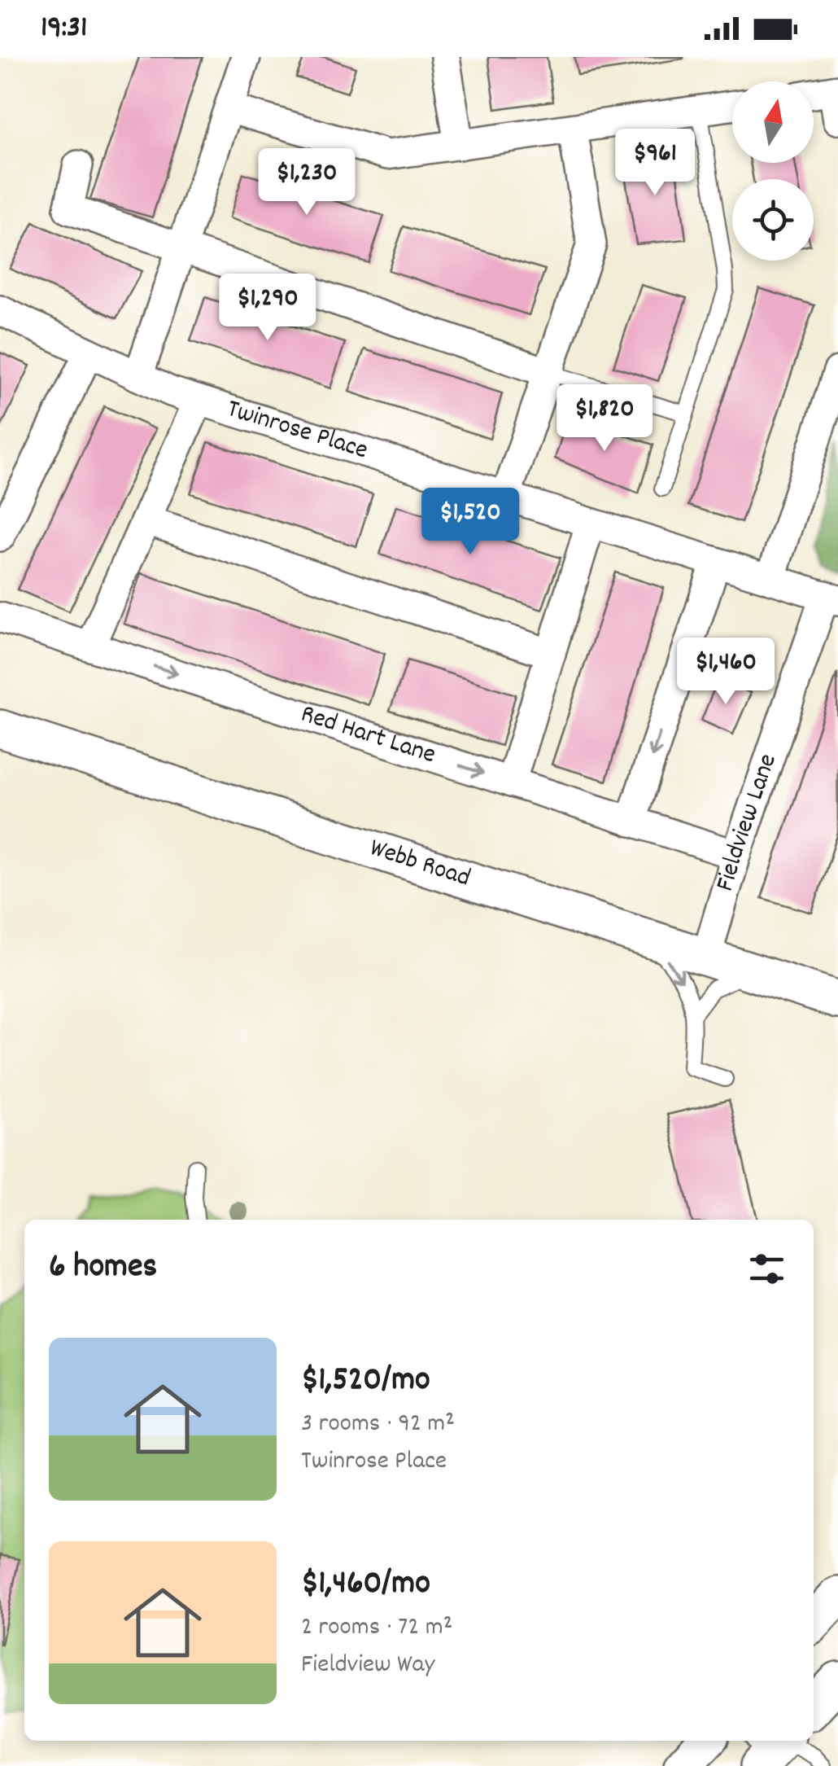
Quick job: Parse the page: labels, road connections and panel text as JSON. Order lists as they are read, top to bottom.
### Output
{
  "streets": {
    "street": [
      "Twinrose Place",
      "Red Hart Lane",
      "Fieldview Lane",
      "Webb Road"
    ]
  },
  "crossings": [
    ["Twinrose Place", "Fieldview Lane"],
    ["Red Hart Lane", "Fieldview Lane"],
    ["Fieldview Lane", "Webb Road"]
  ],
  "north": "top",
  "page": {
    "status": "19:31",
    "price": [
      "$961",
      "$1,230",
      "$1,290",
      "$1,820",
      "$1,520",
      "$1,460"
    ],
    "heading": "6 homes",
    "list": [
      {
        "name": "$1,520/mo",
        "note": "3 rooms · 92 m² · Twinrose Place"
      },
      {
        "name": "$1,460/mo",
        "note": "2 rooms · 72 m² · Fieldview Way"
      }
    ]
  }
}
